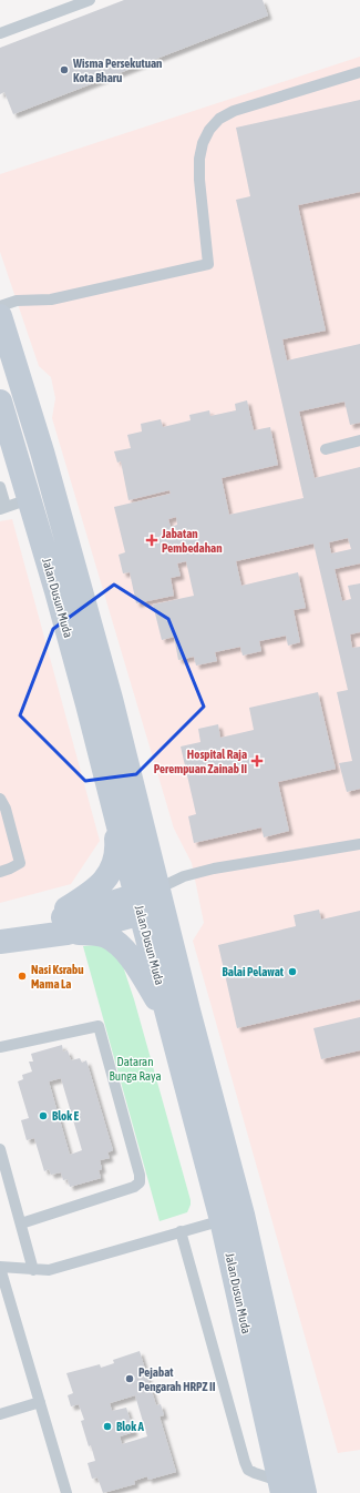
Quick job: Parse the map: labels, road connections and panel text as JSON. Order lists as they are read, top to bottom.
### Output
{
  "streets": {
    "main road": ["Jalan Dusun Muda"]
  },
  "parks": ["Dataran Bunga Raya"],
  "places": {
    "other": [
      "Wisma Persekutuan Kota Bharu",
      "Balai Pelawat",
      "Nasi Ksrabu Mama La",
      "Blok E",
      "Pejabat Pengarah HRPZ II",
      "Blok A"
    ],
    "health": ["Jabatan Pembedahan", "Hospital Raja Perempuan Zainab II"]
  }
}
